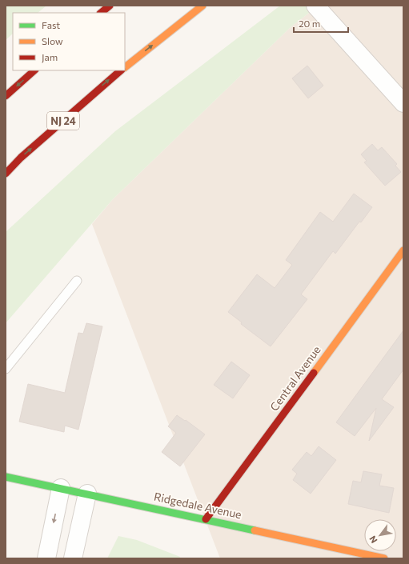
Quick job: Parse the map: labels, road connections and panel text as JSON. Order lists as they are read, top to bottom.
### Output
{
  "streets": {
    "main road": ["NJ 24", "Central Avenue", "Ridgedale Avenue"]
  },
  "crossings": [
    ["Central Avenue", "Ridgedale Avenue"]
  ],
  "legend": ["Fast", "Slow", "Jam"],
  "scale_bar": "20 m",
  "north": "bottom left"
}
